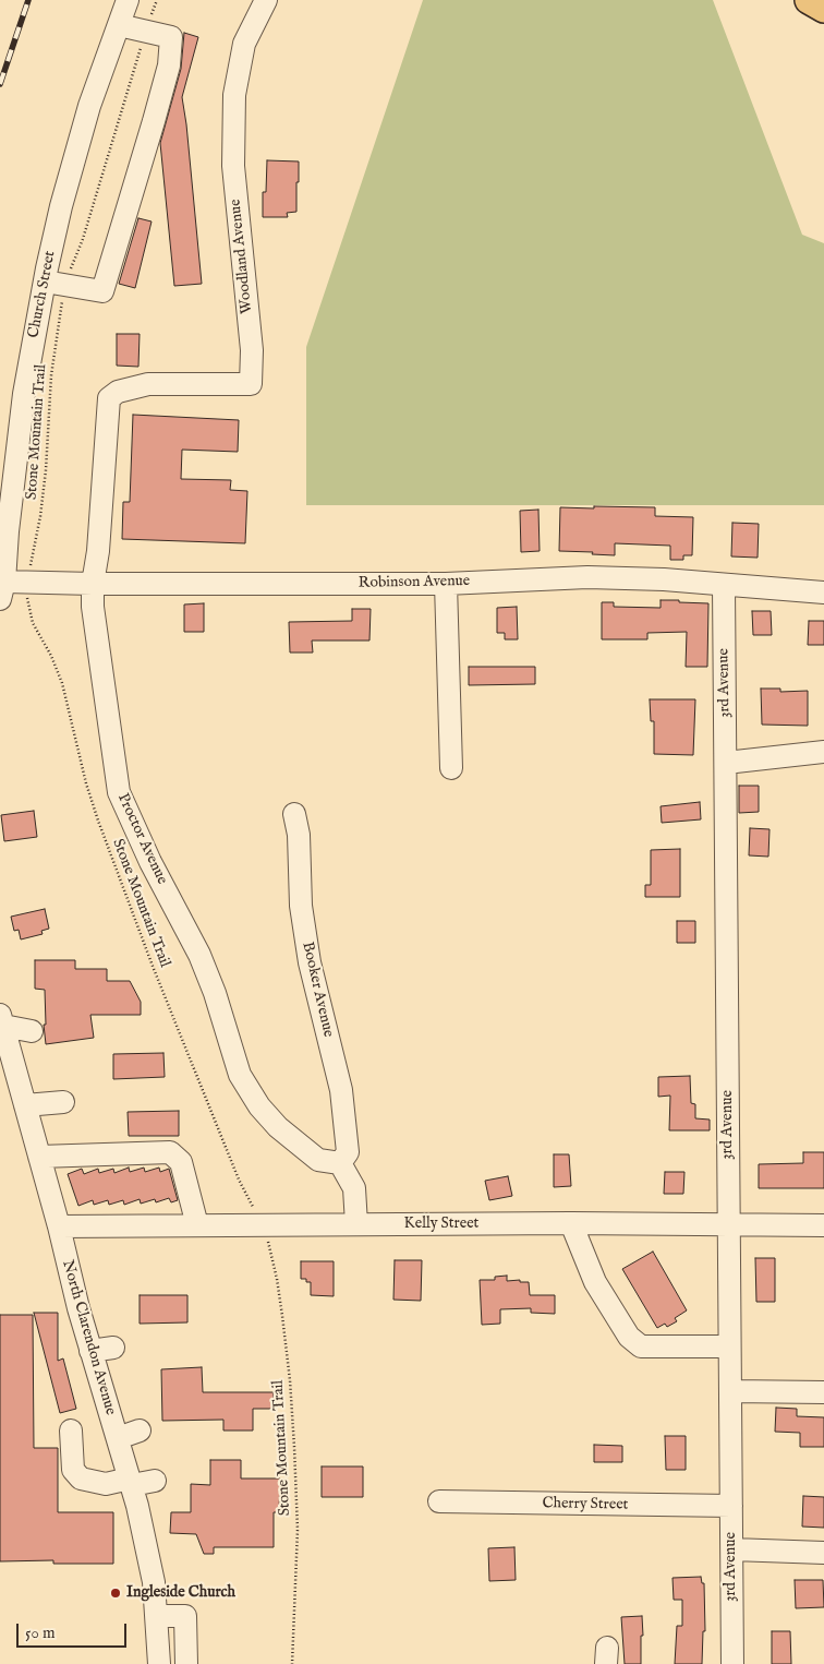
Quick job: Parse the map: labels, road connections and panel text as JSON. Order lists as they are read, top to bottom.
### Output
{
  "streets": {
    "street": [
      "Woodland Avenue",
      "Church Street",
      "Robinson Avenue",
      "3rd Avenue",
      "Proctor Avenue",
      "Booker Avenue",
      "Kelly Street",
      "North Clarendon Avenue",
      "Cherry Street"
    ],
    "path": ["Stone Mountain Trail"]
  },
  "crossings": [
    ["Woodland Avenue", "Proctor Avenue"],
    ["Church Street", "Stone Mountain Trail"],
    ["Church Street", "Robinson Avenue"],
    ["Robinson Avenue", "3rd Avenue"],
    ["Robinson Avenue", "Proctor Avenue"],
    ["3rd Avenue", "Kelly Street"],
    ["3rd Avenue", "Cherry Street"],
    ["Proctor Avenue", "Booker Avenue"],
    ["Kelly Street", "North Clarendon Avenue"]
  ],
  "places": ["Ingleside Church"],
  "scale_bar": "50 m"
}
